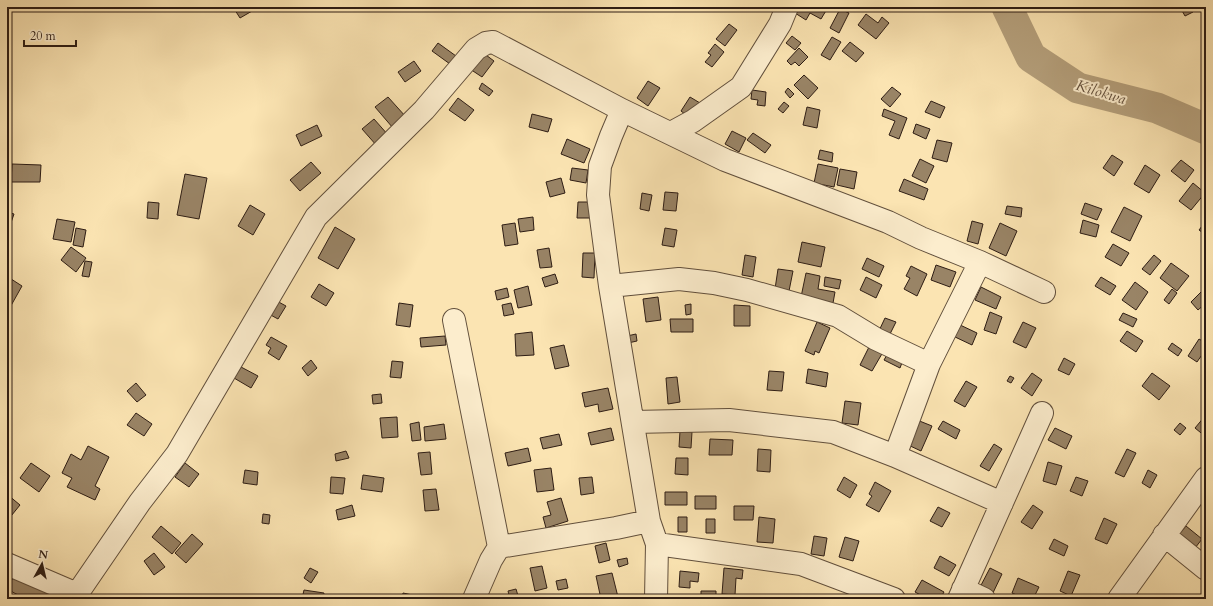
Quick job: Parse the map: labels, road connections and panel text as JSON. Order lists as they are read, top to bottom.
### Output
{
  "water": ["Kilokwa"],
  "scale_bar": "20 m",
  "north": "top"
}
